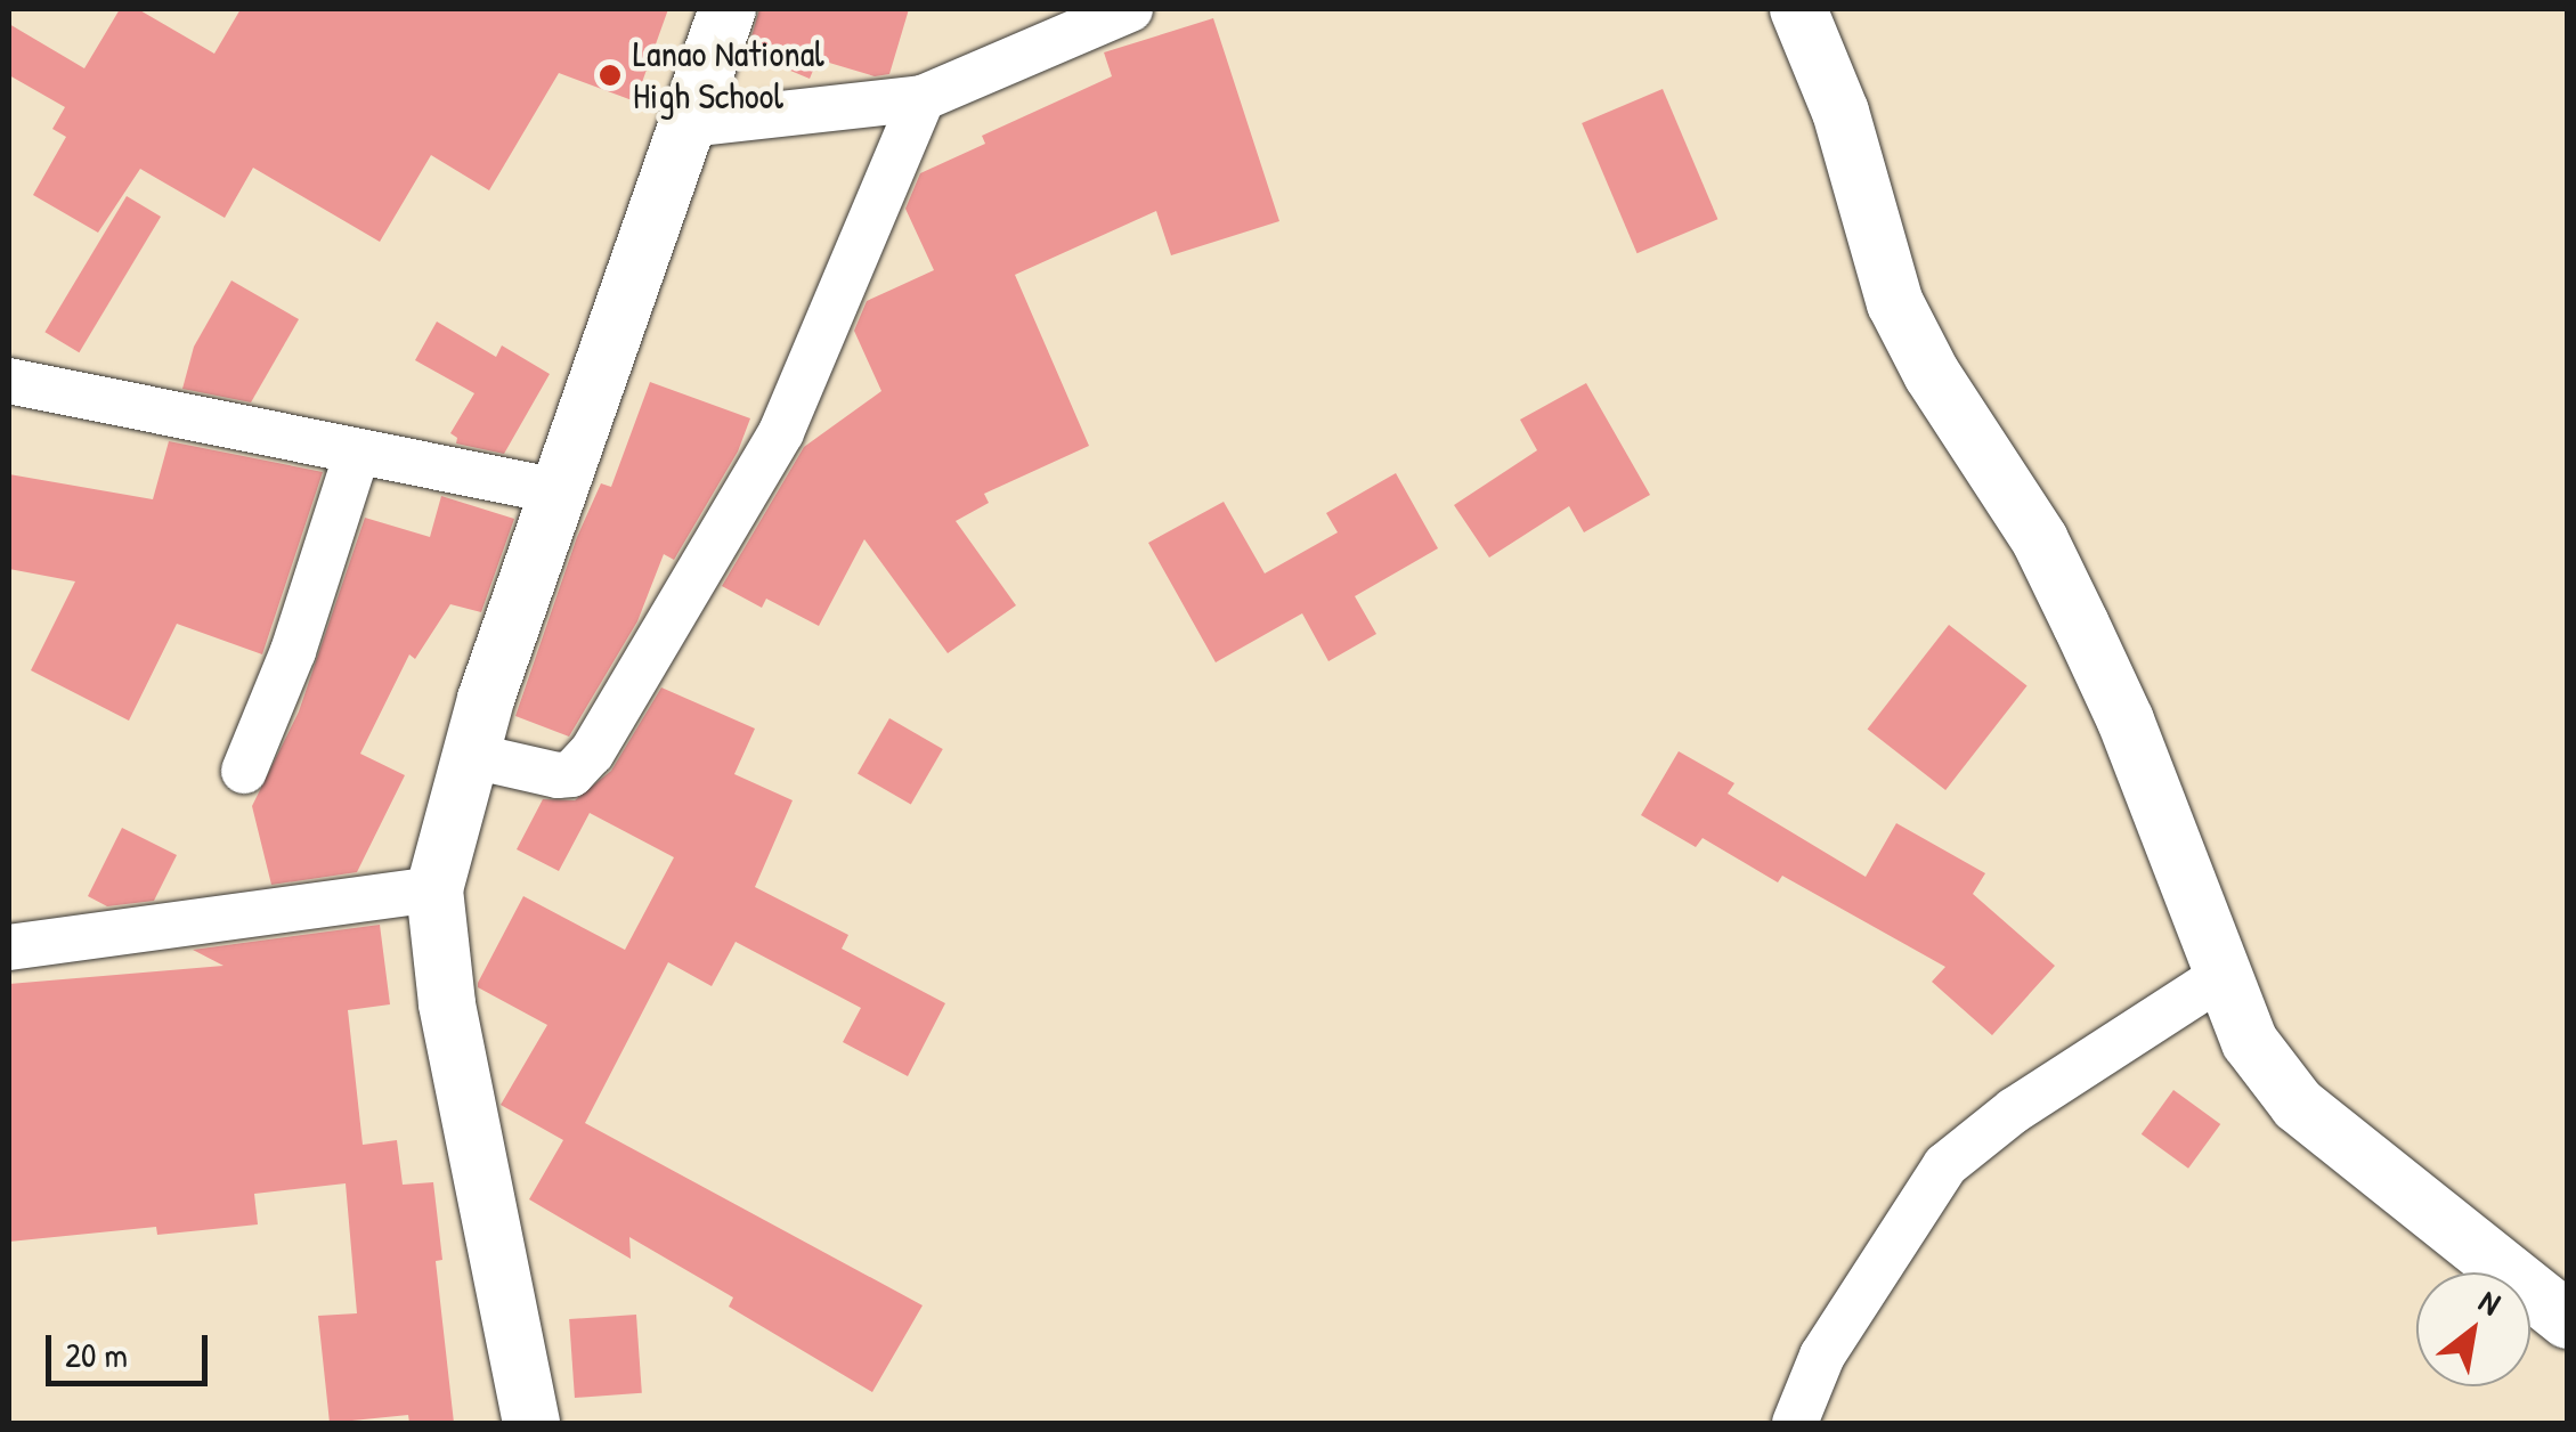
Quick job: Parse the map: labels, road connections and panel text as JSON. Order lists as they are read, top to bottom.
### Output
{
  "places": ["Lanao National High School"],
  "scale_bar": "20 m",
  "north": "top right"
}
